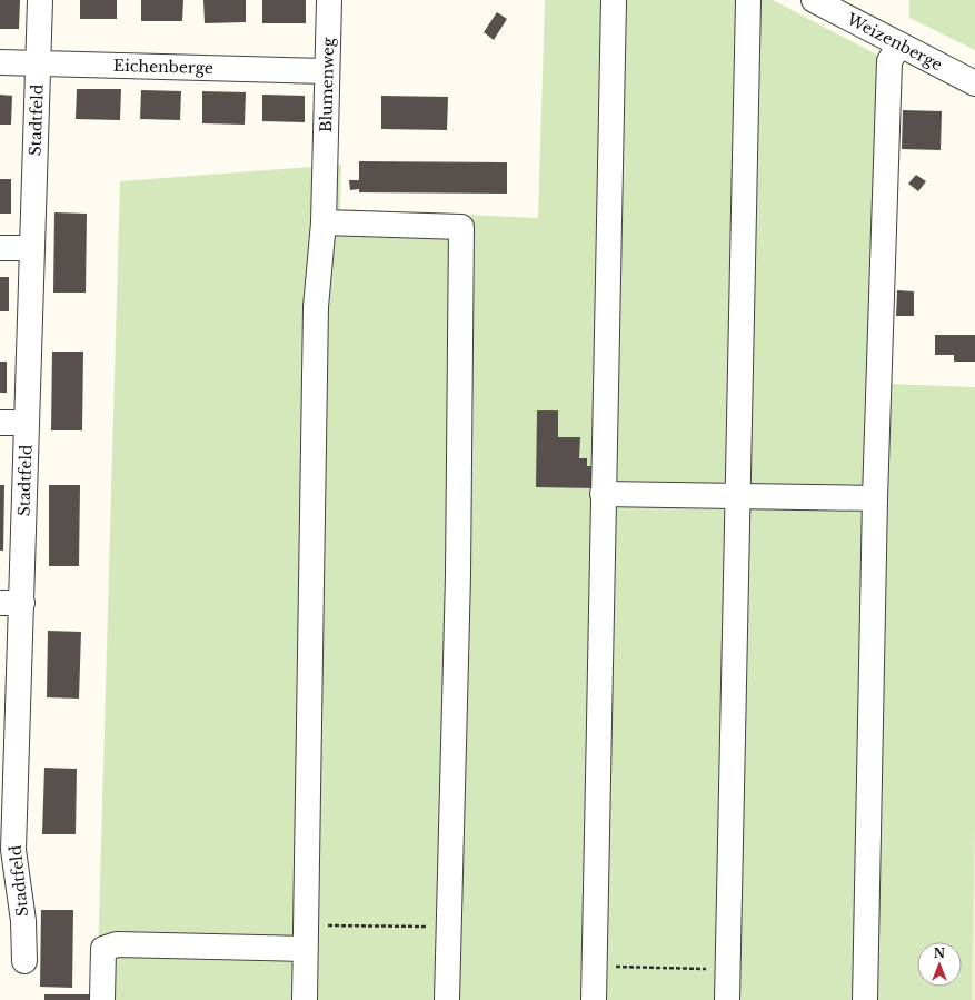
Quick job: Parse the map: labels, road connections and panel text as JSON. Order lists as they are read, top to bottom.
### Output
{
  "streets": {
    "street": [
      "Weizenberge",
      "Eichenberge",
      "Blumenweg",
      "Stadtfeld"
    ]
  },
  "crossings": [
    ["Eichenberge", "Blumenweg"],
    ["Eichenberge", "Stadtfeld"]
  ],
  "north": "top"
}
